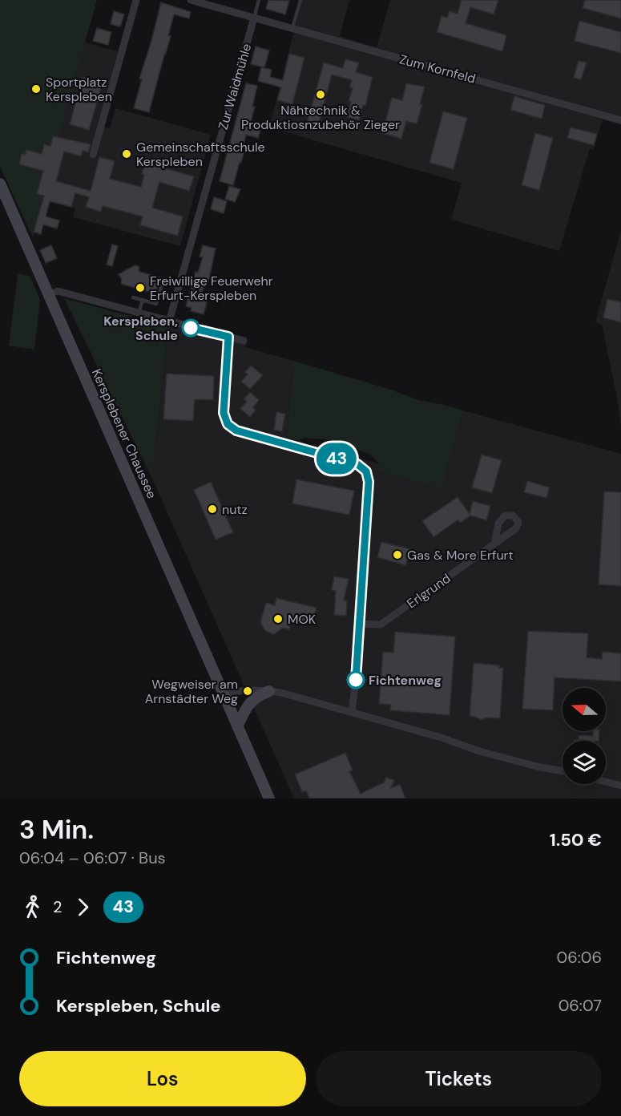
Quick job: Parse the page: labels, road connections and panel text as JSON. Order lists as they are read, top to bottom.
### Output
{
  "streets": {
    "main road": ["Kersplebener Chaussee"],
    "street": ["Zum Kornfeld", "Zur Waidmühle", "Erlgrund"]
  },
  "crossings": [
    ["Zum Kornfeld", "Zur Waidmühle"]
  ],
  "places": [
    "Sportplatz Kerspleben",
    "Nähtechnik & Produktiosnzubehör Zieger",
    "Gemeinschaftsschule Kerspleben",
    "Freiwillige Feuerwehr Erfurt-Kerspleben",
    "Kerspleben, Schule",
    "nutz",
    "Gas & More Erfurt",
    "MOK",
    "Fichtenweg",
    "Wegweiser am Arnstädter Weg"
  ],
  "lines": ["bus line 43"],
  "north": "left",
  "page": {
    "on_map": "43",
    "heading": ["3 Min.", "06:04 – 06:07 · Bus", "1.50 €"],
    "legs": ["2", "43"],
    "list": [
      {
        "name": "Fichtenweg",
        "value": "06:06"
      },
      {
        "name": "Kerspleben, Schule",
        "value": "06:07"
      }
    ],
    "buttons": ["Los", "Tickets"]
  }
}
